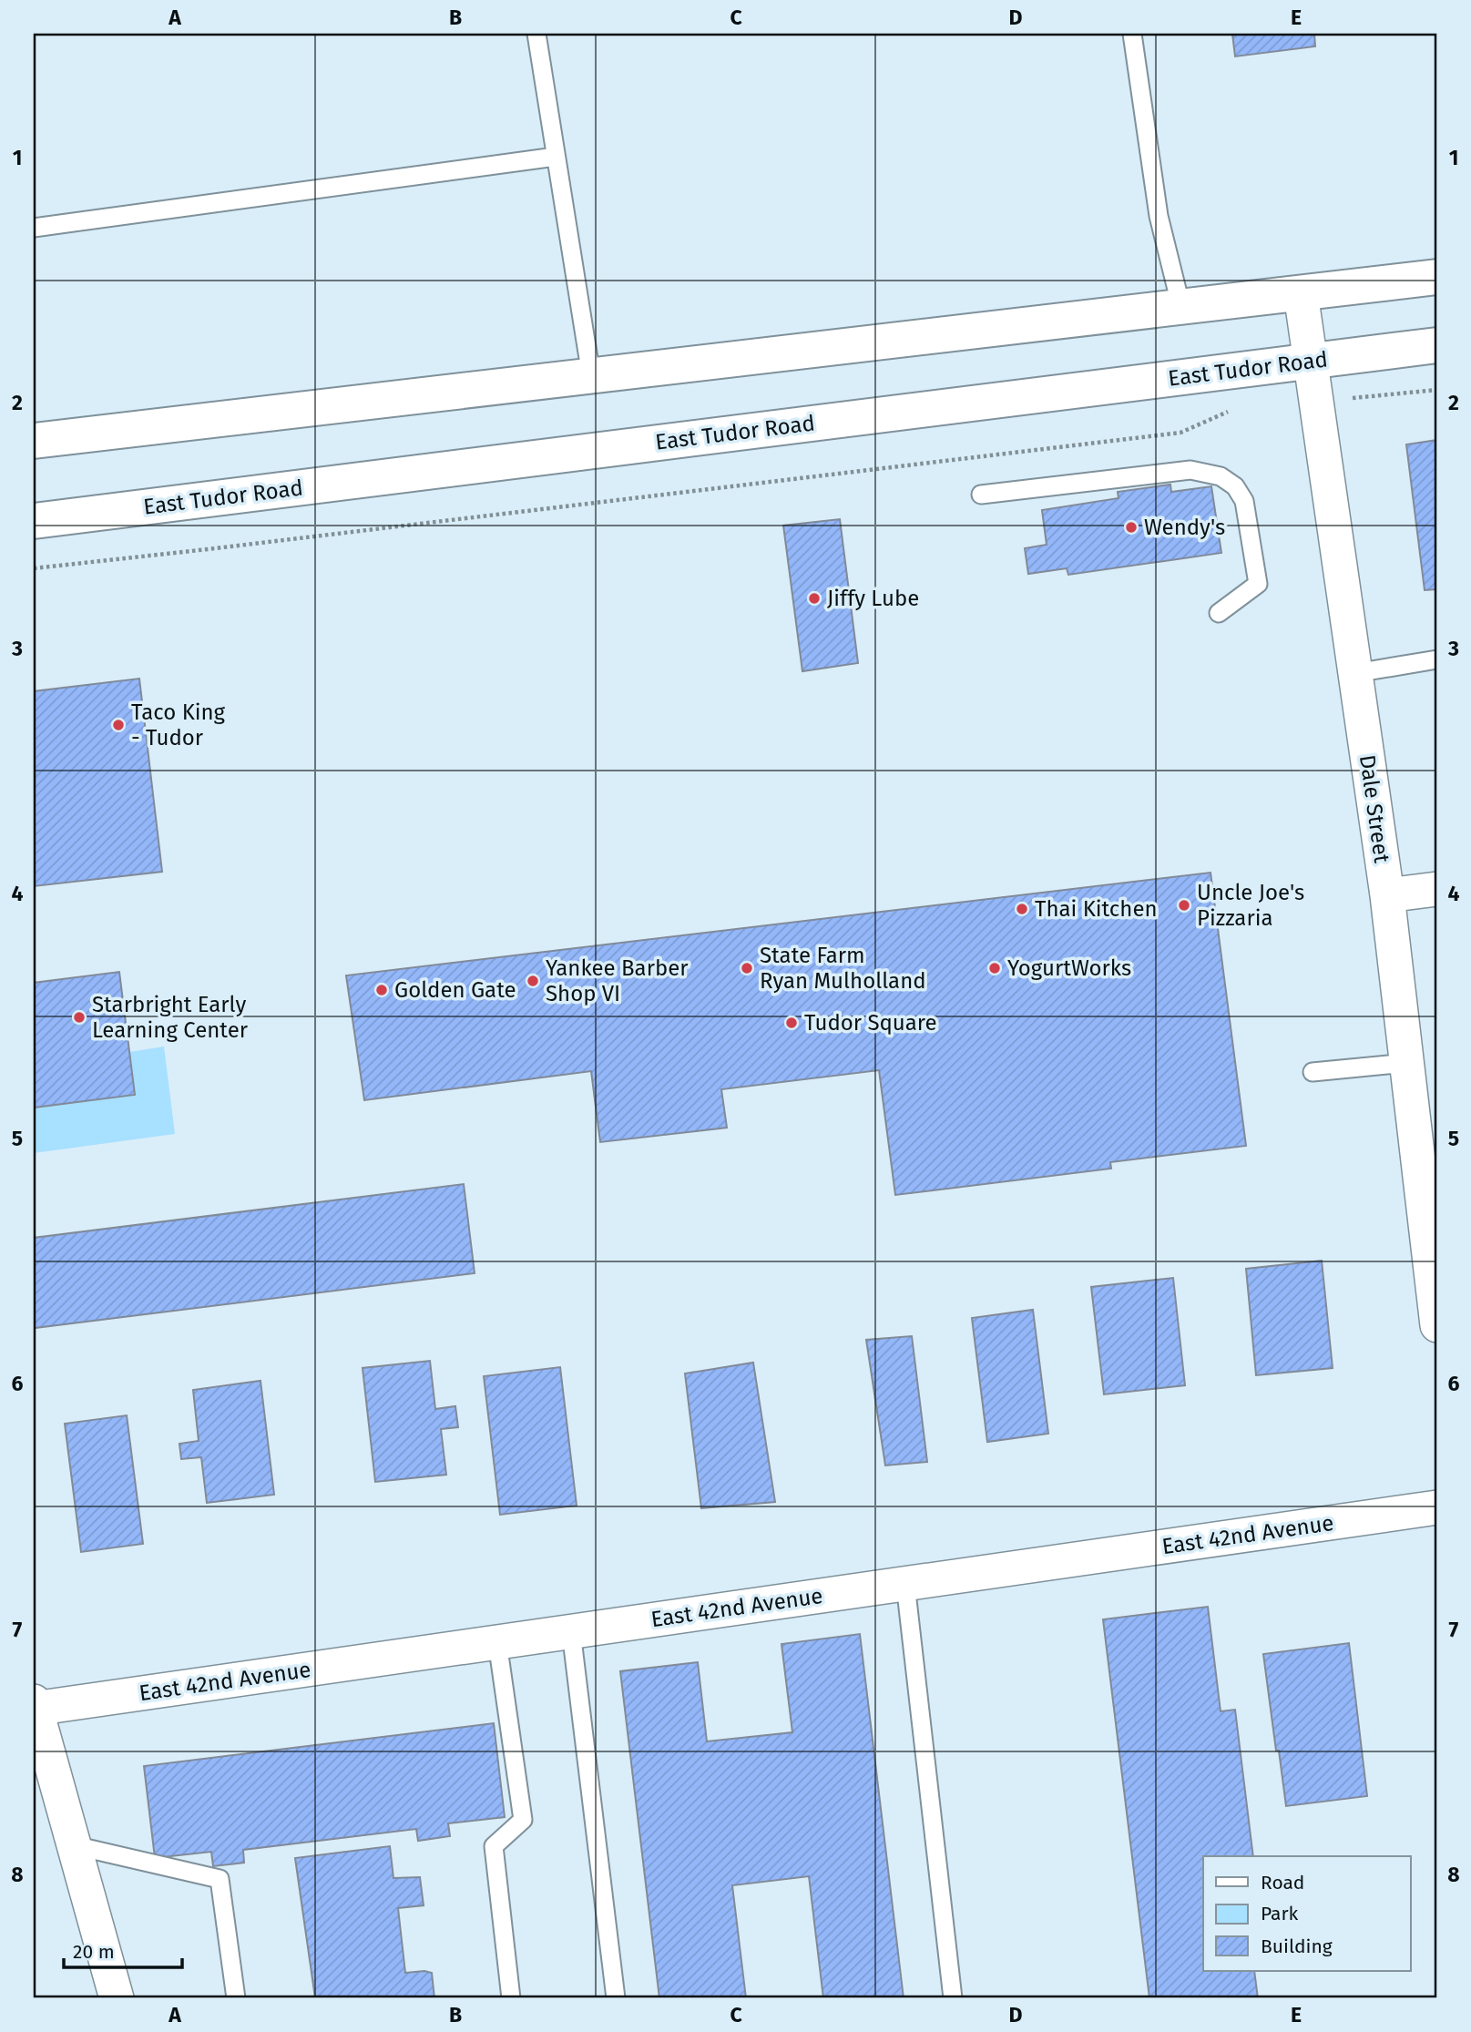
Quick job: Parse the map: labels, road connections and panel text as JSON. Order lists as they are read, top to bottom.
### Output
{
  "streets": {
    "main road": ["East Tudor Road"],
    "street": ["Dale Street", "East 42nd Avenue"]
  },
  "crossings": [
    ["East Tudor Road", "Dale Street"]
  ],
  "places": [
    "Wendy's",
    "Jiffy Lube",
    "Taco King - Tudor",
    "Uncle Joe's Pizzaria",
    "Thai Kitchen",
    "State Farm Ryan Mulholland",
    "YogurtWorks",
    "Yankee Barber Shop VI",
    "Golden Gate",
    "Starbright Early Learning Center",
    "Tudor Square"
  ],
  "legend": ["Road", "Park", "Building"],
  "scale_bar": "20 m",
  "grid": {
    "columns": [
      "A",
      "B",
      "C",
      "D",
      "E"
    ],
    "rows": [
      "1",
      "2",
      "3",
      "4",
      "5",
      "6",
      "7",
      "8"
    ]
  }
}
